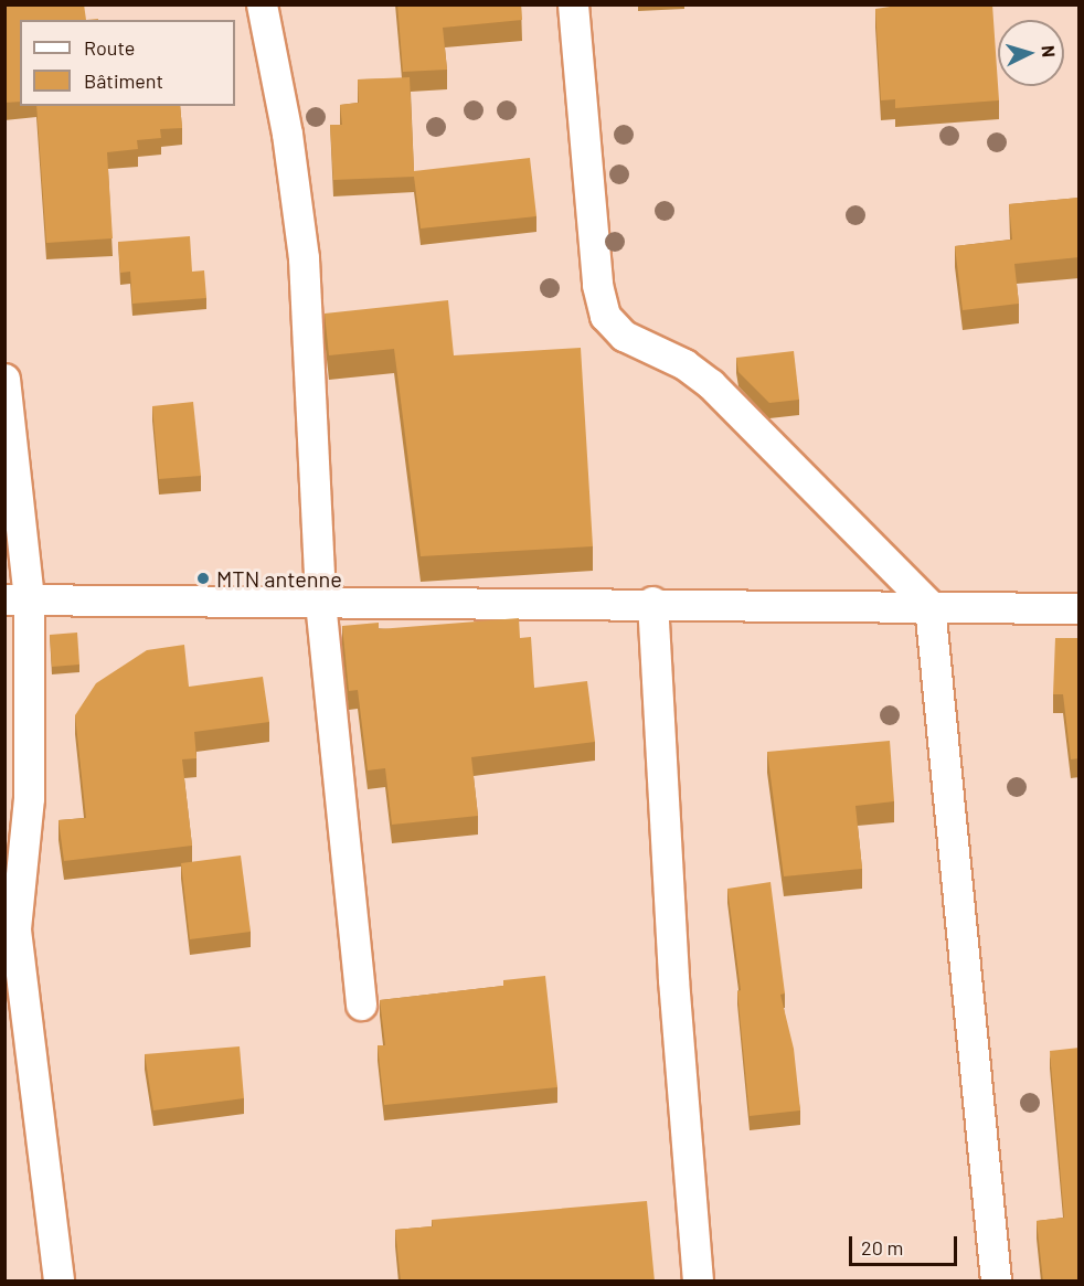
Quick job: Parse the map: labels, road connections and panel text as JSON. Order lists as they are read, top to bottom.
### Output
{
  "places": ["MTN antenne"],
  "legend": ["Route", "Bâtiment"],
  "scale_bar": "20 m",
  "north": "right"
}
